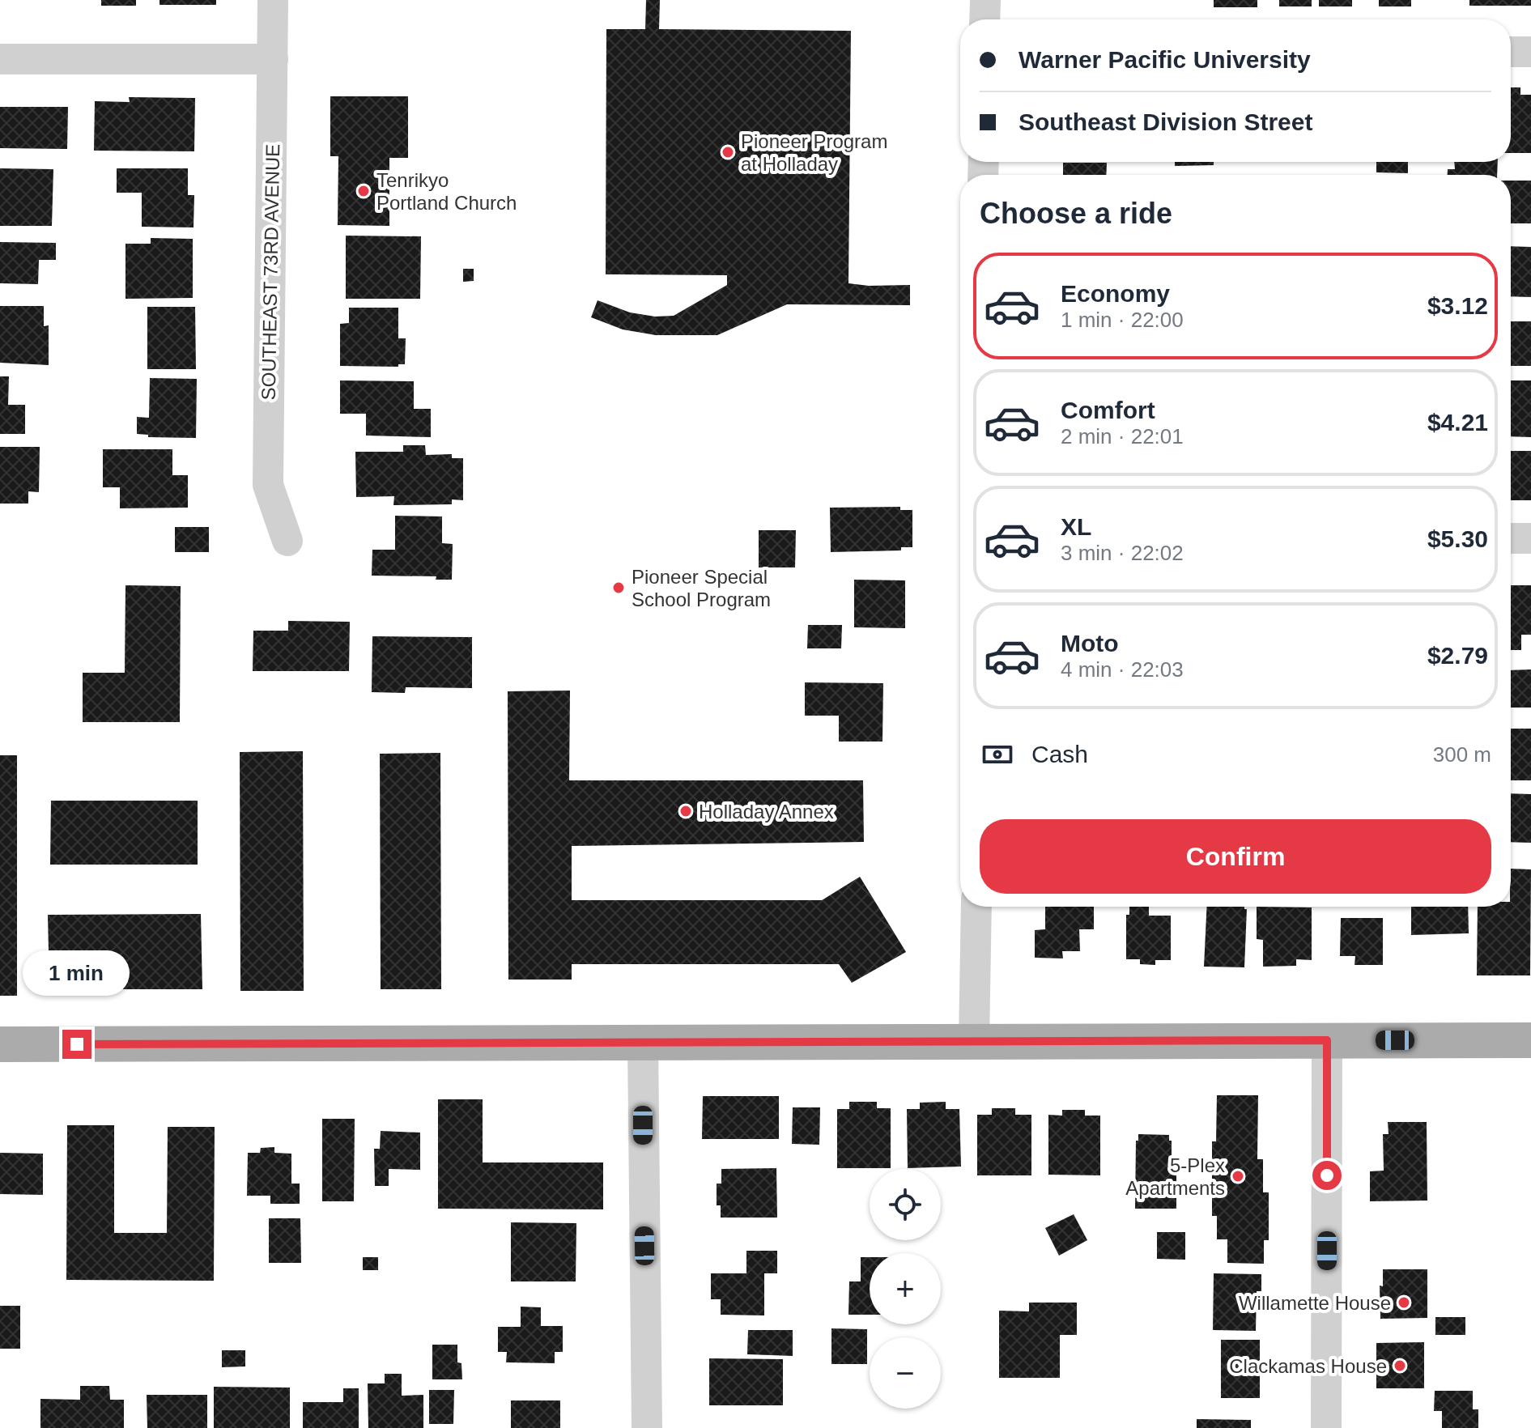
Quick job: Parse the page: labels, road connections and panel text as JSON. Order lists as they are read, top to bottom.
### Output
{
  "streets": {
    "street": ["SOUTHEAST 73RD AVENUE"]
  },
  "places": [
    "Pioneer Program at Holladay",
    "Tenrikyo Portland Church",
    "Pioneer Special School Program",
    "Holladay Annex",
    "5-Plex Apartments",
    "Willamette House",
    "Clackamas House"
  ],
  "page": {
    "banner": ["Warner Pacific University", "Southeast Division Street"],
    "heading": "Choose a ride",
    "list": [
      {
        "name": "Economy",
        "note": "1 min · 22:00",
        "value": "$3.12"
      },
      {
        "name": "Comfort",
        "note": "2 min · 22:01",
        "value": "$4.21"
      },
      {
        "name": "XL",
        "note": "3 min · 22:02",
        "value": "$5.30"
      },
      {
        "name": "Moto",
        "note": "4 min · 22:03",
        "value": "$2.79"
      }
    ],
    "pay": ["Cash", "300 m"],
    "buttons": "Confirm",
    "bubble": "1 min",
    "map_buttons": ["+", "−"]
  }
}
